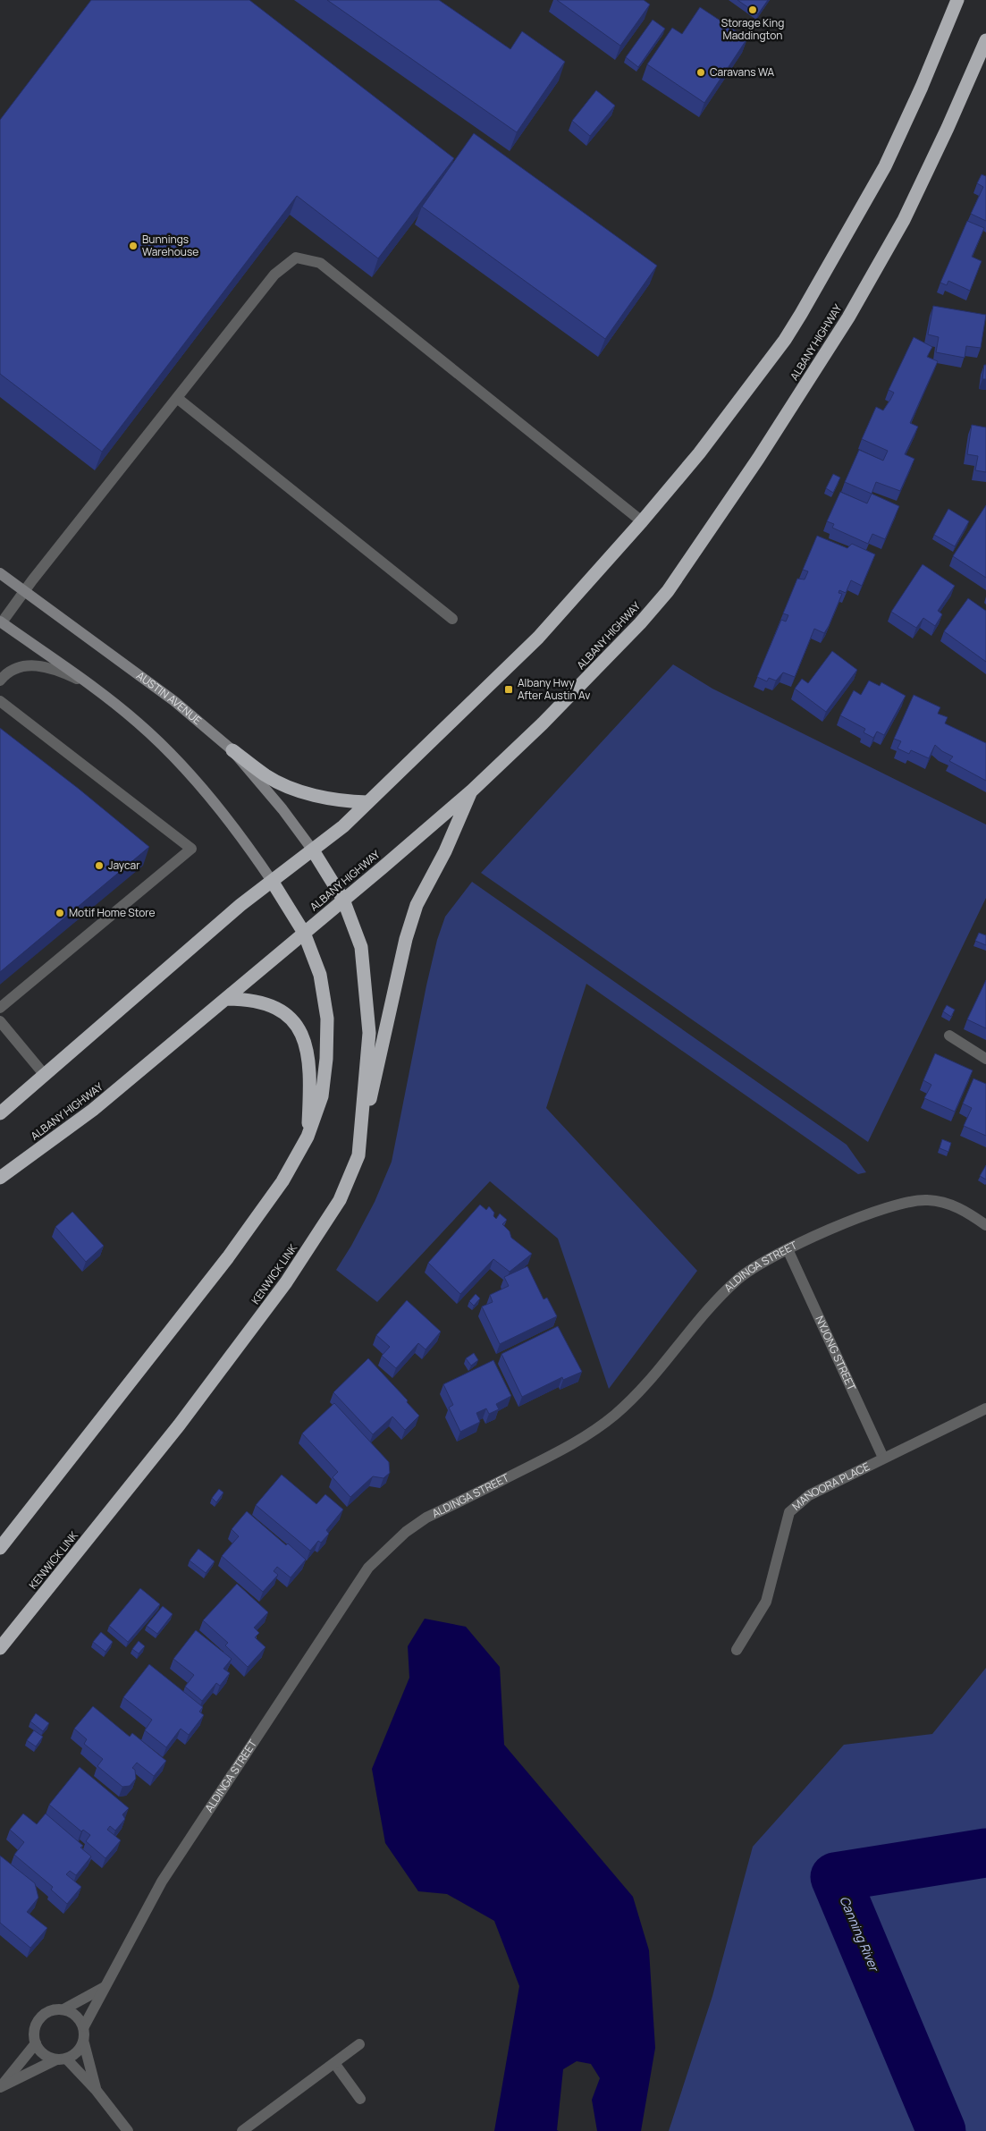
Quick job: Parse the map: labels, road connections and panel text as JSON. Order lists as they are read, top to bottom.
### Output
{
  "streets": {
    "highway": ["ALBANY HIGHWAY", "KENWICK LINK"],
    "main road": ["AUSTIN AVENUE"],
    "street": ["ALDINGA STREET", "NYJONG STREET", "MANOORA PLACE"]
  },
  "crossings": [
    ["ALBANY HIGHWAY", "KENWICK LINK"],
    ["AUSTIN AVENUE", "KENWICK LINK"],
    ["ALDINGA STREET", "NYJONG STREET"],
    ["NYJONG STREET", "MANOORA PLACE"]
  ],
  "water": ["Canning River"],
  "places": {
    "other": [
      "Storage King Maddington",
      "Caravans WA",
      "Bunnings Warehouse",
      "Jaycar",
      "Motif Home Store"
    ],
    "transit": ["Albany Hwy After Austin Av"]
  }
}
